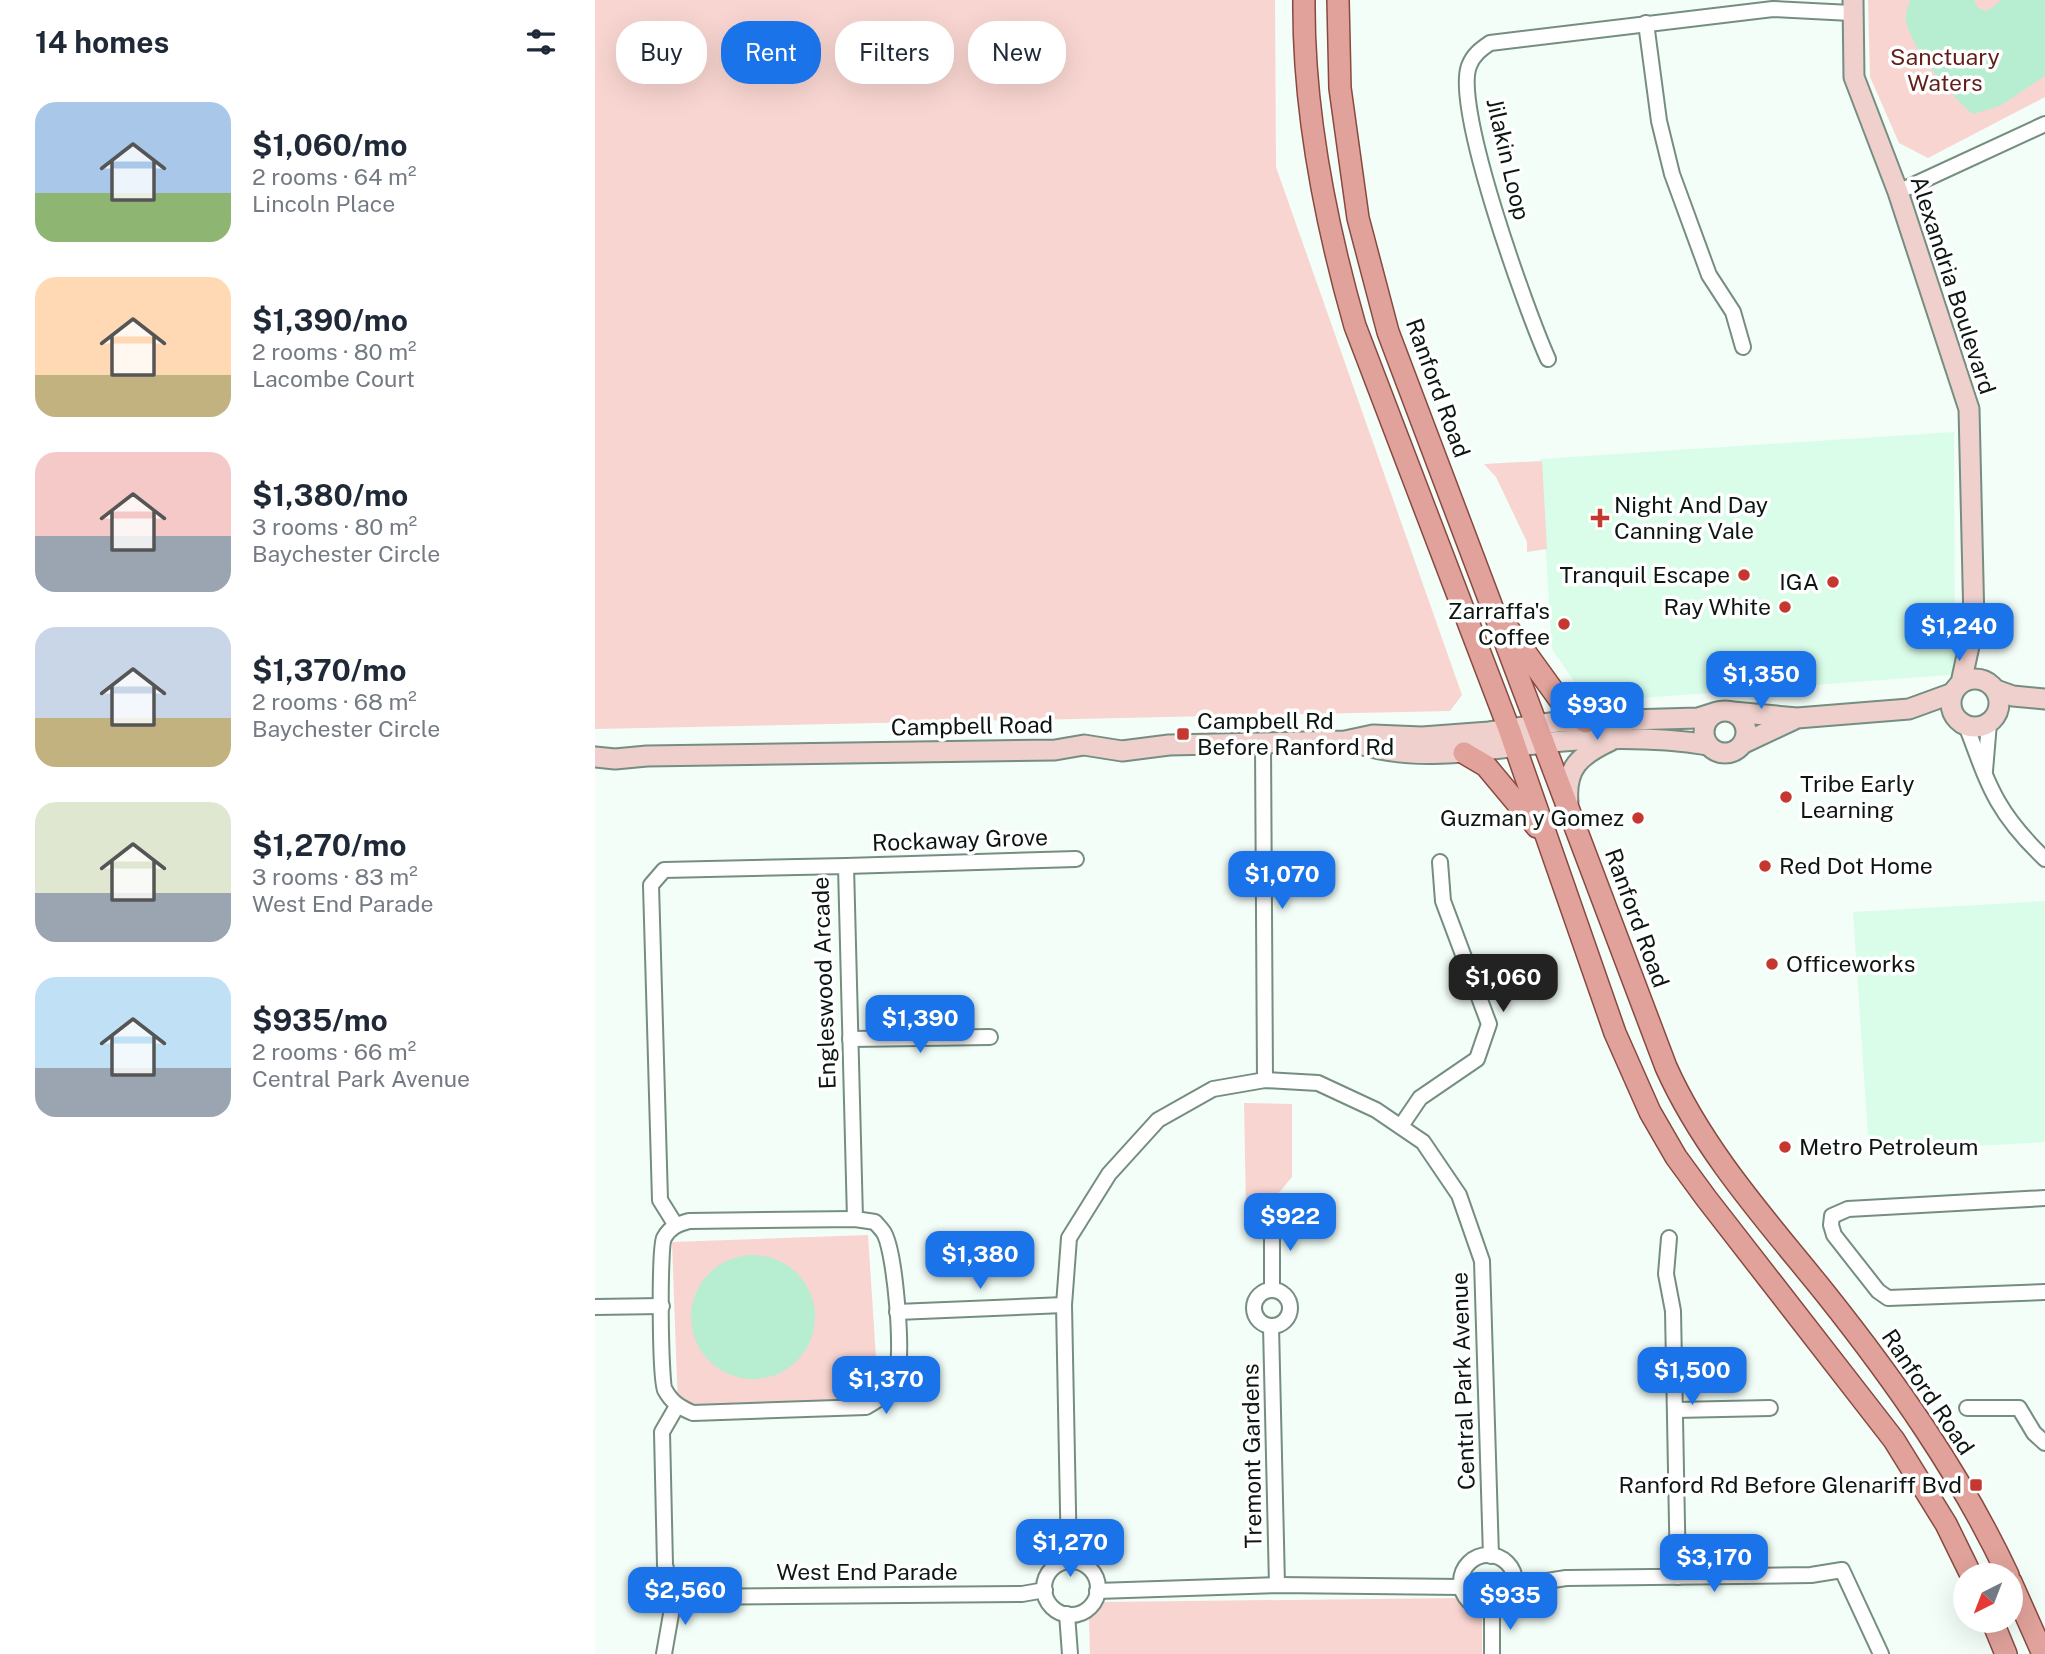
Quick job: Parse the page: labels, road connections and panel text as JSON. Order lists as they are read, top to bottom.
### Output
{
  "streets": {
    "main road": ["Ranford Road"],
    "street": [
      "Jilakin Loop",
      "Alexandria Boulevard",
      "Campbell Road",
      "Rockaway Grove",
      "Engleswood Arcade",
      "Central Park Avenue",
      "Tremont Gardens",
      "West End Parade"
    ]
  },
  "crossings": [
    ["Jilakin Loop", "Alexandria Boulevard"],
    ["Alexandria Boulevard", "Campbell Road"],
    ["Ranford Road", "Campbell Road"],
    ["Rockaway Grove", "Engleswood Arcade"],
    ["Central Park Avenue", "West End Parade"]
  ],
  "parks": ["Sanctuary Waters"],
  "places": {
    "health": ["Night And Day Canning Vale"],
    "other": [
      "Tranquil Escape",
      "IGA",
      "Ray White",
      "Zarraffa's Coffee",
      "Tribe Early Learning",
      "Guzman y Gomez",
      "Red Dot Home",
      "Officeworks",
      "Metro Petroleum"
    ],
    "transit": ["Campbell Rd Before Ranford Rd", "Ranford Rd Before Glenariff Bvd"]
  },
  "north": "bottom left",
  "page": {
    "heading": "14 homes",
    "chip": [
      "Buy",
      "Rent",
      "Filters",
      "New"
    ],
    "list": [
      {
        "name": "$1,060/mo",
        "note": "2 rooms · 64 m² · Lincoln Place"
      },
      {
        "name": "$1,390/mo",
        "note": "2 rooms · 80 m² · Lacombe Court"
      },
      {
        "name": "$1,380/mo",
        "note": "3 rooms · 80 m² · Baychester Circle"
      },
      {
        "name": "$1,370/mo",
        "note": "2 rooms · 68 m² · Baychester Circle"
      },
      {
        "name": "$1,270/mo",
        "note": "3 rooms · 83 m² · West End Parade"
      },
      {
        "name": "$935/mo",
        "note": "2 rooms · 66 m² · Central Park Avenue"
      }
    ],
    "price": [
      "$1,240",
      "$1,350",
      "$930",
      "$1,070",
      "$1,060",
      "$1,390",
      "$922",
      "$1,380",
      "$1,500",
      "$1,370",
      "$1,270",
      "$3,170",
      "$2,560",
      "$935"
    ]
  }
}
